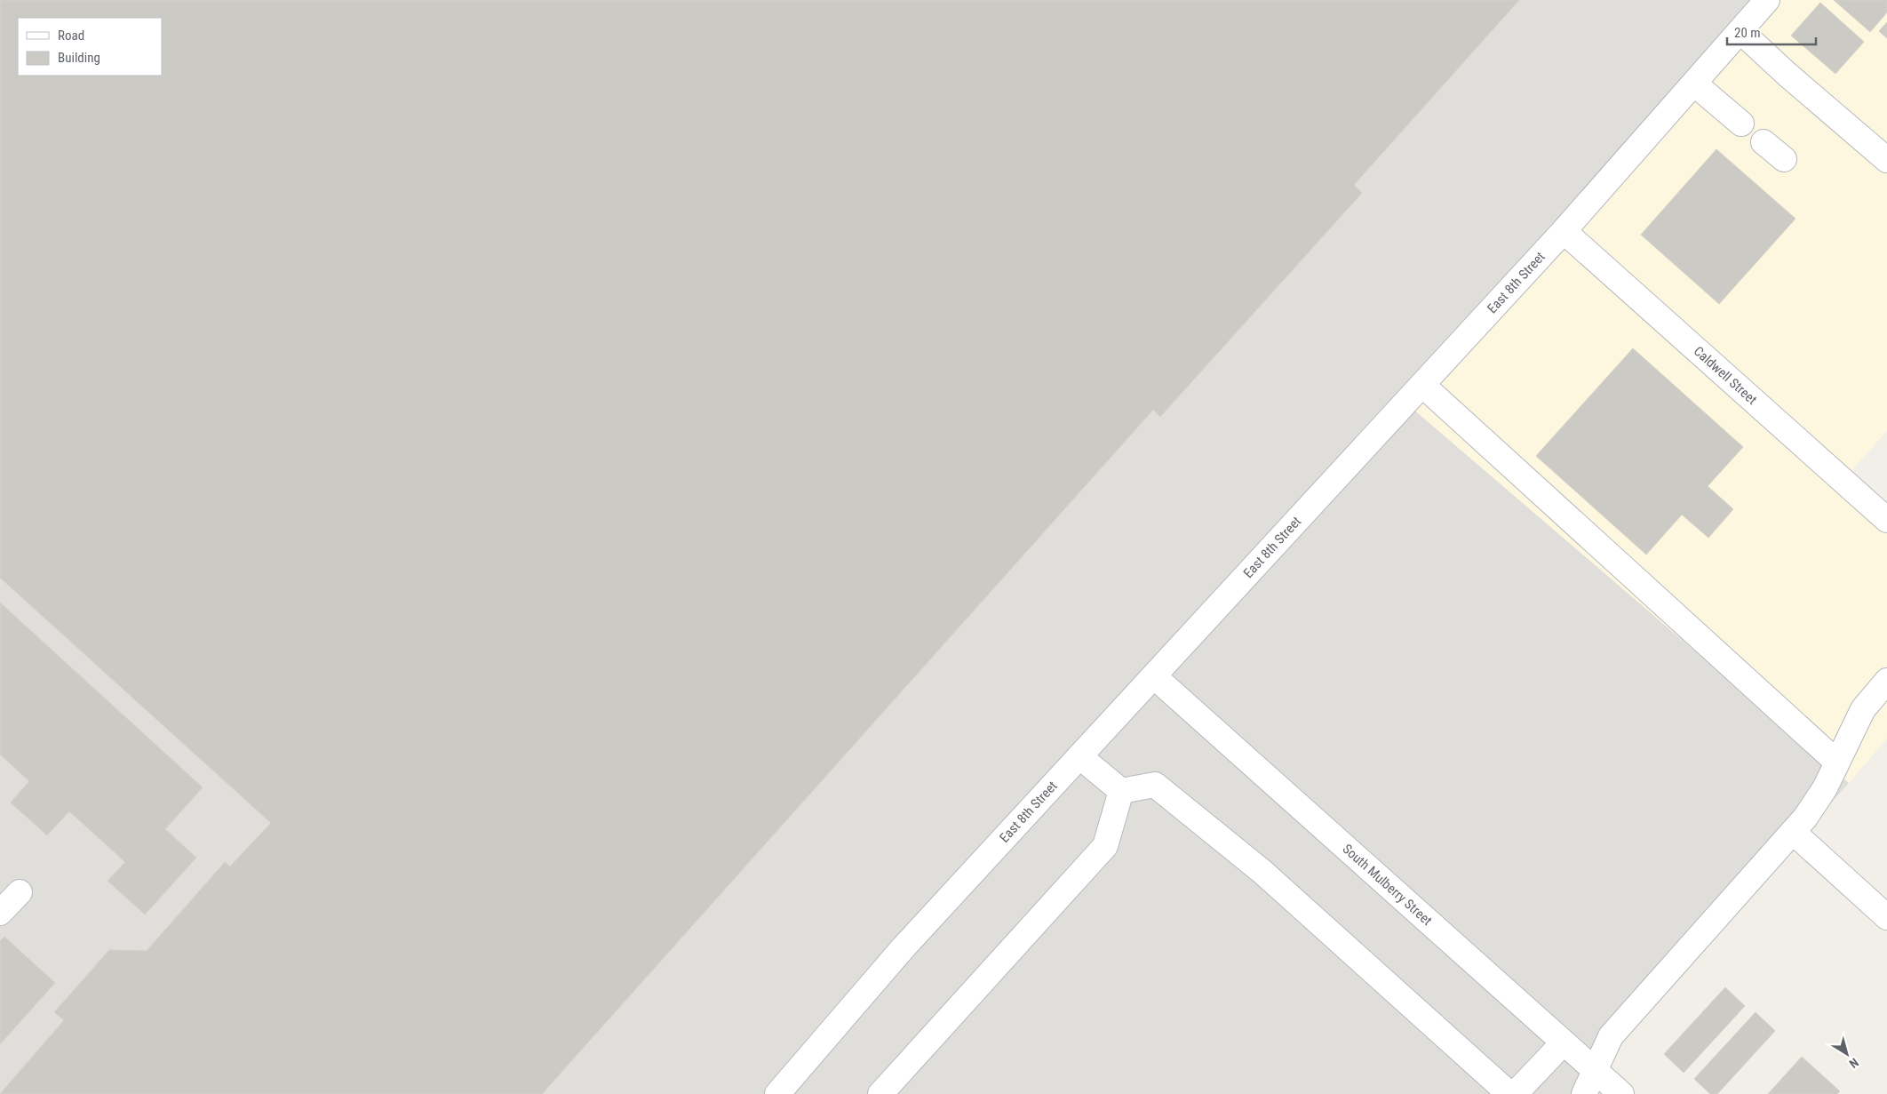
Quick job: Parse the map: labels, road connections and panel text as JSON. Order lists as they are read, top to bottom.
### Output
{
  "streets": {
    "street": ["East 8th Street", "Caldwell Street", "South Mulberry Street"]
  },
  "crossings": [
    ["East 8th Street", "Caldwell Street"],
    ["East 8th Street", "South Mulberry Street"]
  ],
  "legend": ["Road", "Building"],
  "scale_bar": "20 m",
  "north": "bottom right"
}
